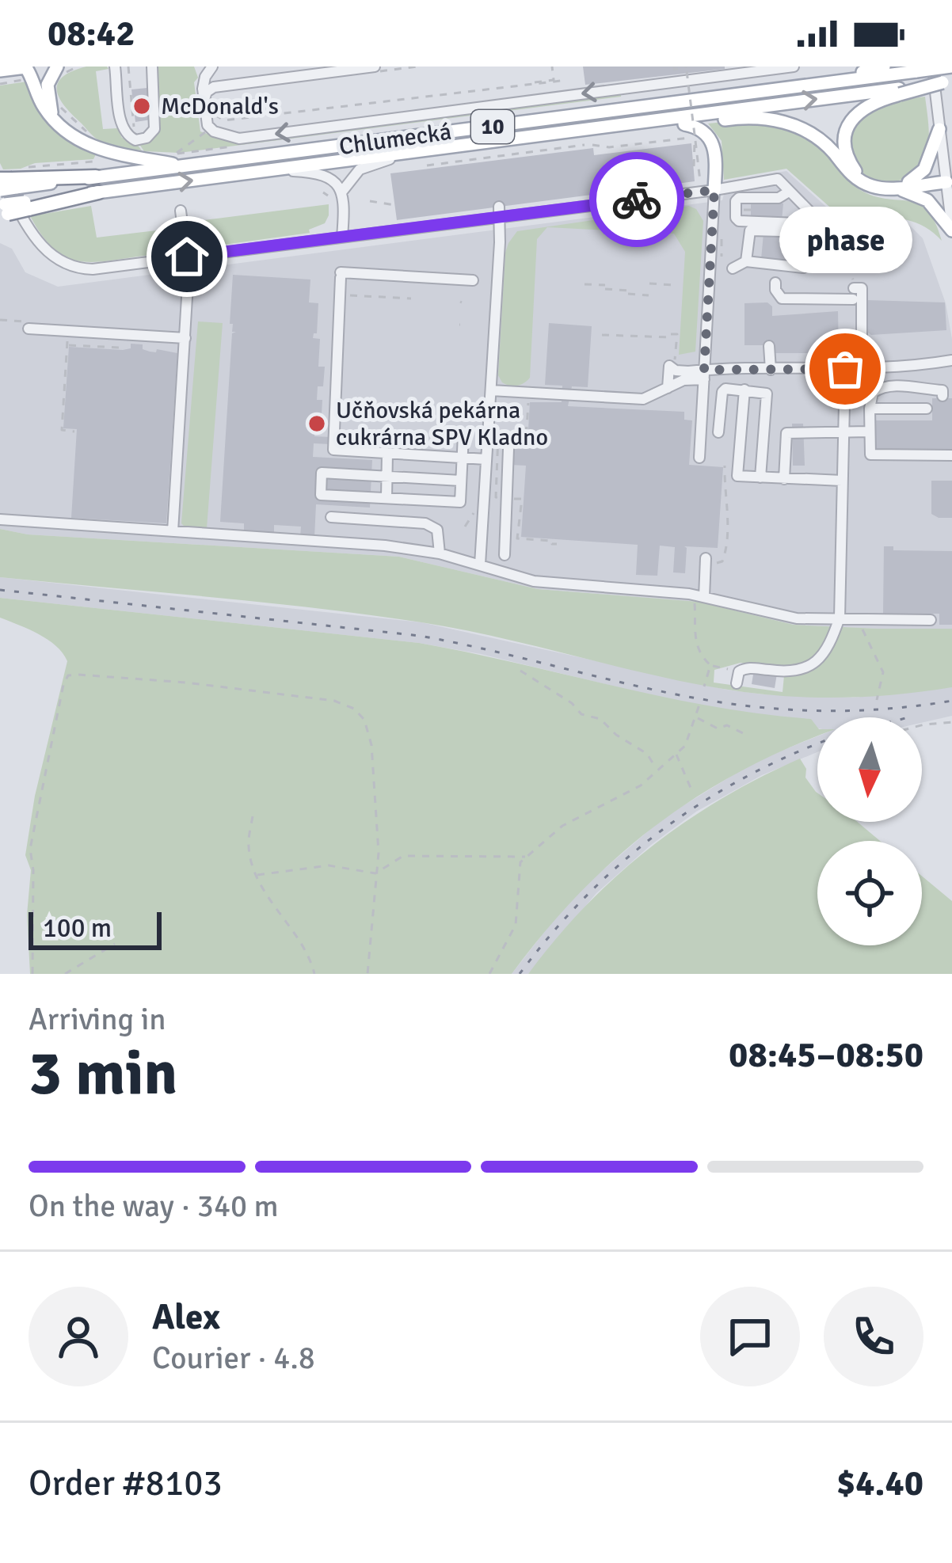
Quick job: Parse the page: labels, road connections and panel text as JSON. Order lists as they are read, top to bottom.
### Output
{
  "streets": {
    "main road": ["10", "Chlumecká"]
  },
  "crossings": [
    ["10", "Chlumecká"]
  ],
  "places": ["McDonald's", "phase", "Učňovská pekárna cukrárna SPV Kladno"],
  "scale_bar": "100 m",
  "north": "bottom",
  "page": {
    "status": "08:42",
    "bubble": "phase",
    "scale": "100 m",
    "heading": ["3 min", "Arriving in", "08:45–08:50"],
    "panel": [
      "Alex",
      "Courier · 4.8",
      "Order #8103",
      "$4.40"
    ],
    "bar": "On the way · 340 m"
  }
}
